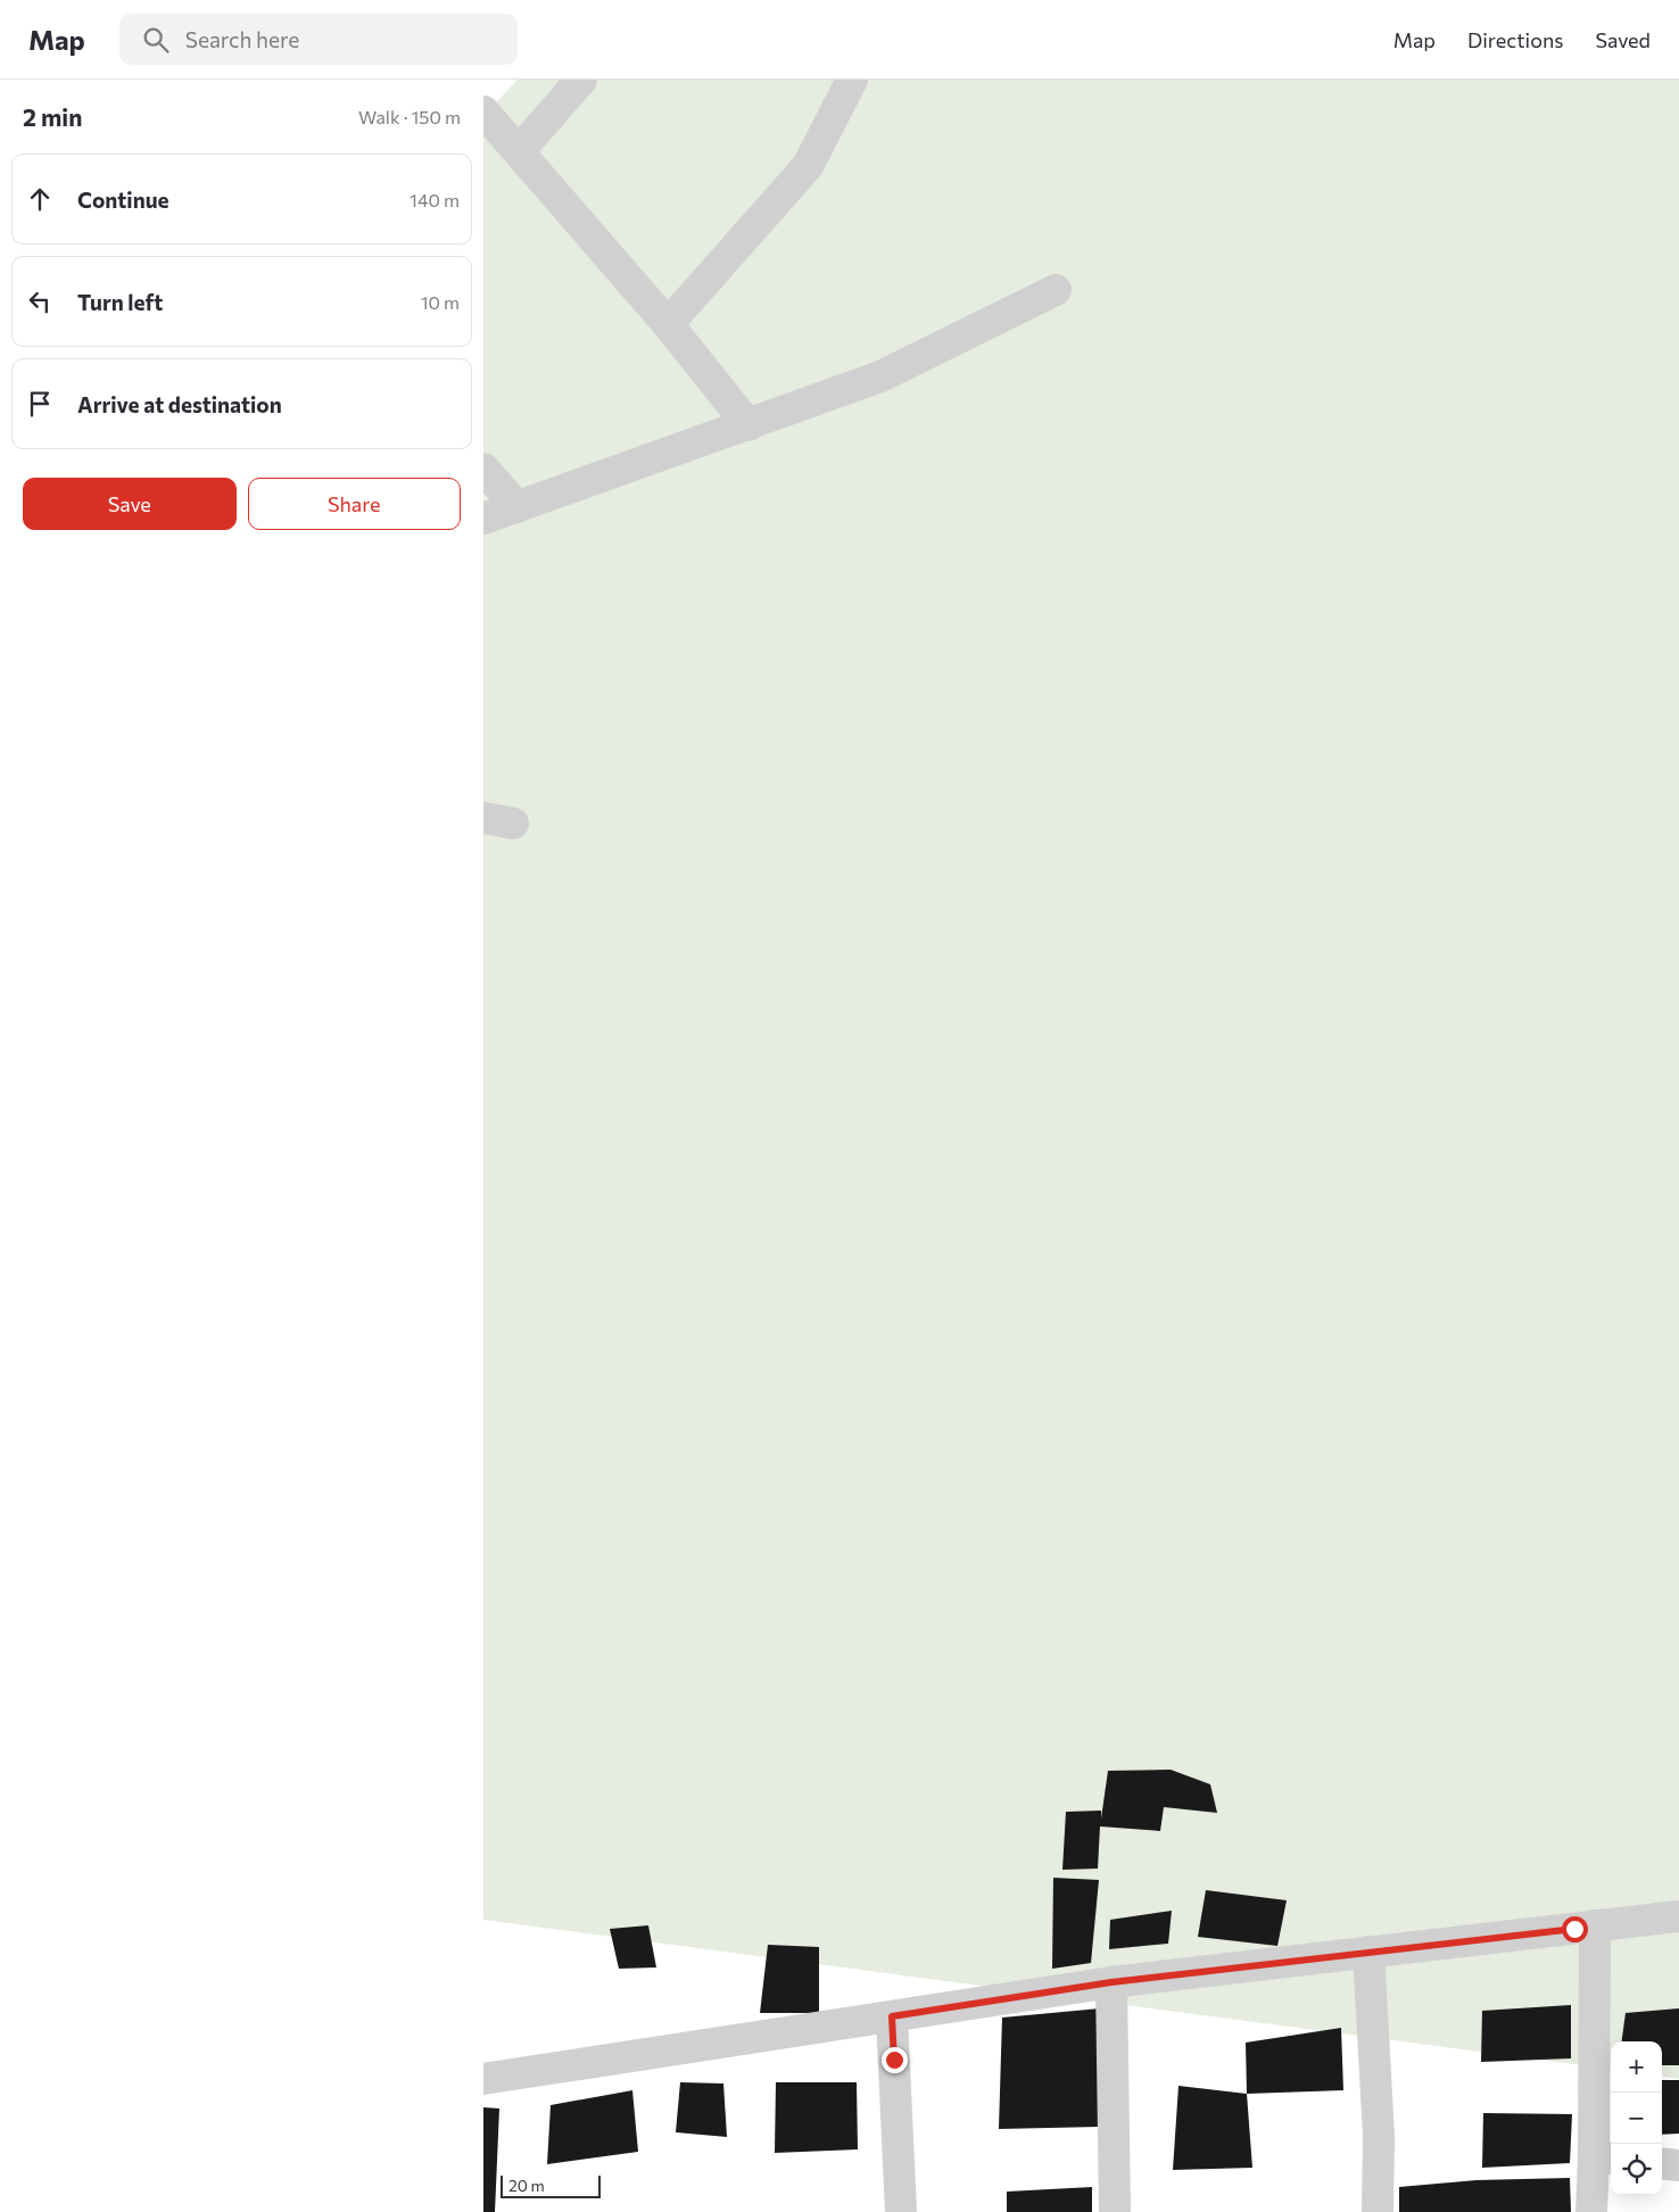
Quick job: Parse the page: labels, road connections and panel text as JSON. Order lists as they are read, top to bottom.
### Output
{
  "scale_bar": "20 m",
  "page": {
    "header": "Map",
    "search": "Search here",
    "nav": ["Map", "Directions", "Saved"],
    "heading": ["2 min", "Walk · 150 m"],
    "list": [
      ["Continue", "140 m"],
      ["Turn left", "10 m"],
      "Arrive at destination"
    ],
    "buttons": ["Save", "Share"],
    "map_buttons": ["+", "−"],
    "scale": "20 m"
  }
}
